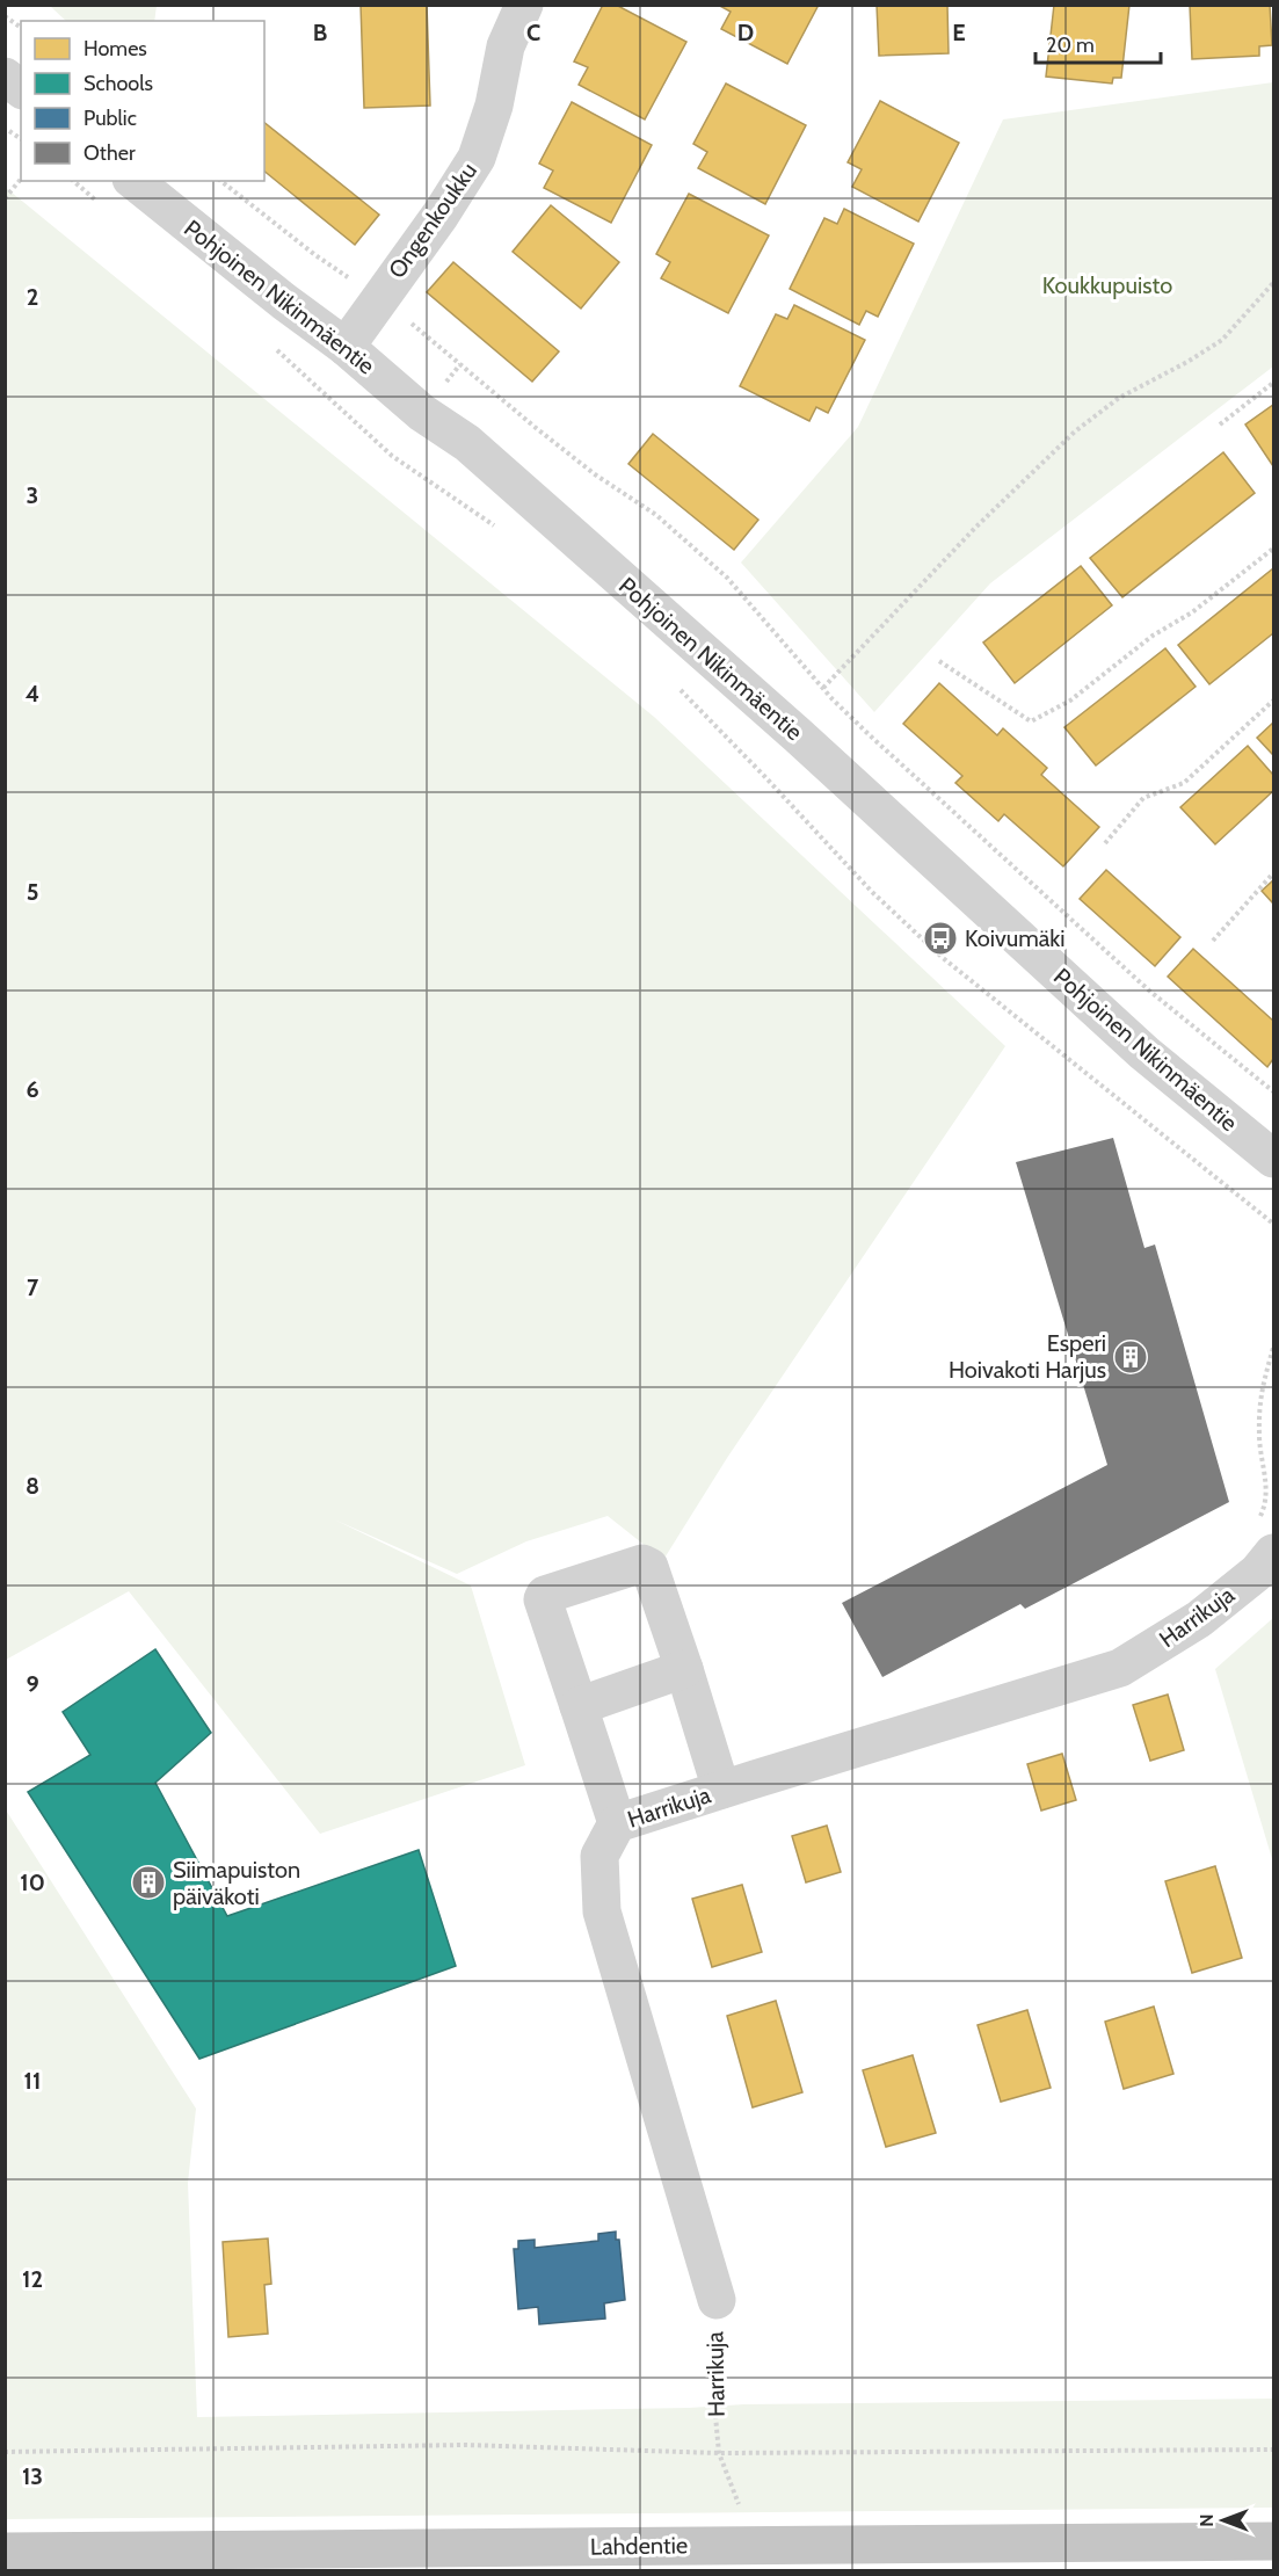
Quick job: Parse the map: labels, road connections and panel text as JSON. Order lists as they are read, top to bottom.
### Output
{
  "streets": {
    "main road": ["Lahdentie"],
    "street": ["Ongenkoukku", "Pohjoinen Nikinmäentie", "Harrikuja"]
  },
  "crossings": [
    ["Ongenkoukku", "Pohjoinen Nikinmäentie"]
  ],
  "parks": ["Koukkupuisto"],
  "places": {
    "bus stop": ["Koivumäki"],
    "building": ["Esperi Hoivakoti Harjus", "Siimapuiston päiväkoti"]
  },
  "legend": [
    "Homes",
    "Schools",
    "Public",
    "Other"
  ],
  "scale_bar": "20 m",
  "north": "left",
  "grid": {
    "columns": [
      "B",
      "C",
      "D",
      "E"
    ],
    "rows": [
      "2",
      "3",
      "4",
      "5",
      "6",
      "7",
      "8",
      "9",
      "10",
      "11",
      "12",
      "13"
    ]
  }
}
